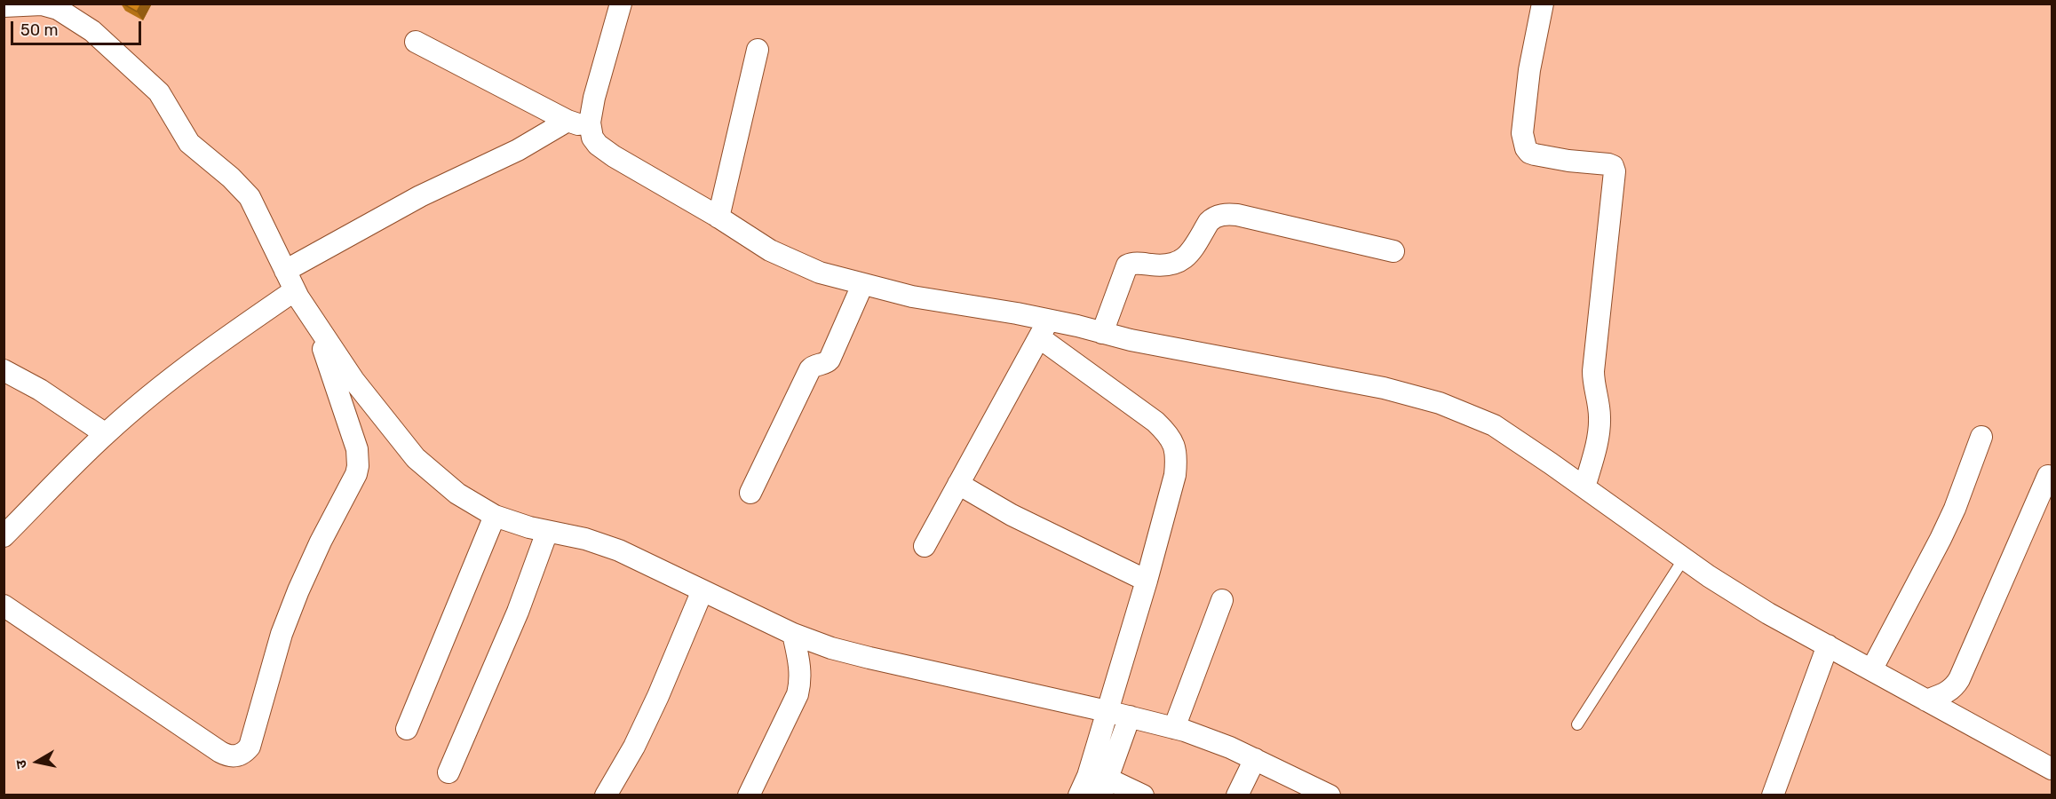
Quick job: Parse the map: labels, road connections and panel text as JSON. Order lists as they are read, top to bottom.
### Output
{
  "scale_bar": "50 m",
  "north": "left"
}
